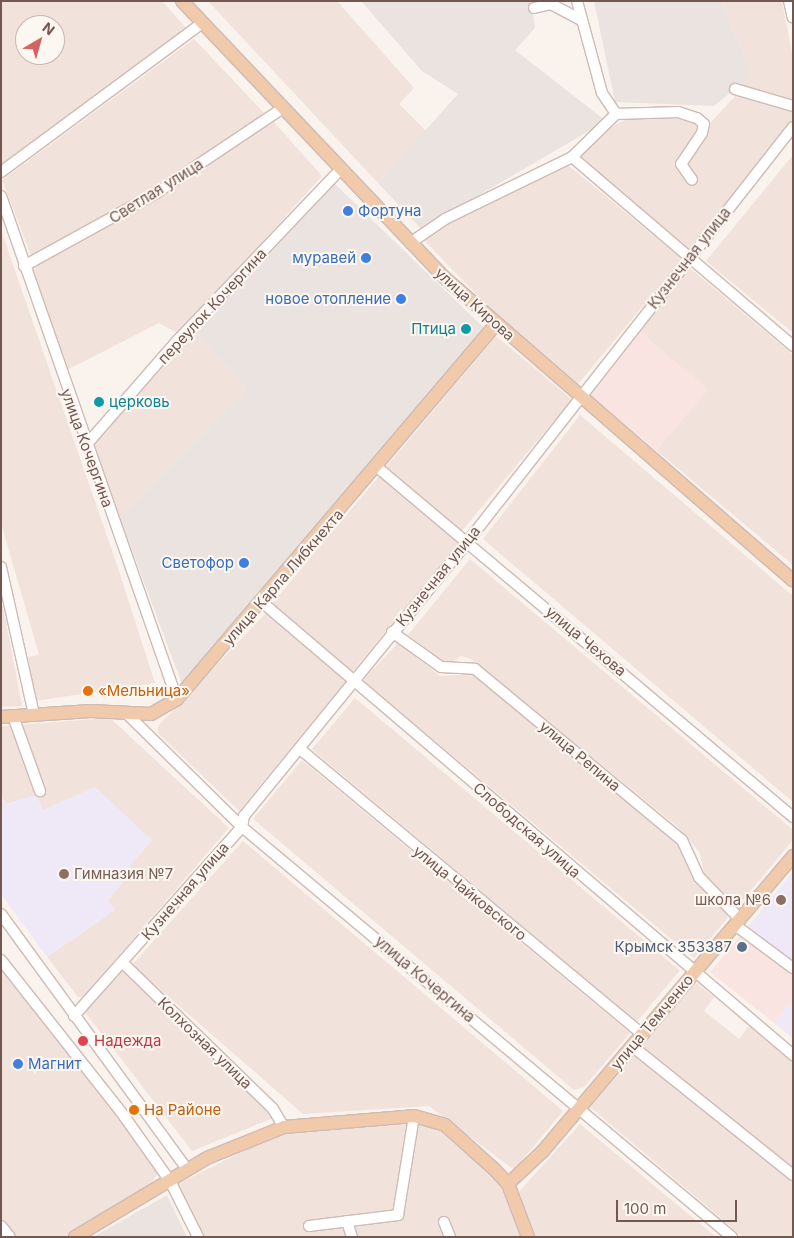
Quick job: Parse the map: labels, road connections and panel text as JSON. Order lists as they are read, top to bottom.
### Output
{
  "streets": {
    "main road": ["улица Кирова", "улица Карла Либкнехта", "улица Темченко"],
    "street": [
      "Светлая улица",
      "Кузнечная улица",
      "переулок Кочергина",
      "улица Кочергина",
      "улица Чехова",
      "улица Репина",
      "Слободская улица",
      "улица Чайковского",
      "Колхозная улица"
    ]
  },
  "crossings": [
    ["Светлая улица", "улица Кирова"],
    ["Светлая улица", "улица Кочергина"],
    ["Кузнечная улица", "улица Кирова"],
    ["Кузнечная улица", "улица Кочергина"],
    ["Кузнечная улица", "улица Чехова"],
    ["Кузнечная улица", "улица Репина"],
    ["Кузнечная улица", "Слободская улица"],
    ["Кузнечная улица", "улица Чайковского"],
    ["Кузнечная улица", "Колхозная улица"],
    ["улица Кирова", "переулок Кочергина"],
    ["улица Кирова", "улица Карла Либкнехта"],
    ["переулок Кочергина", "улица Кочергина"],
    ["улица Кочергина", "улица Карла Либкнехта"],
    ["улица Кочергина", "улица Темченко"],
    ["улица Карла Либкнехта", "улица Чехова"],
    ["улица Карла Либкнехта", "Слободская улица"],
    ["улица Репина", "улица Темченко"],
    ["Слободская улица", "улица Темченко"],
    ["улица Чайковского", "улица Темченко"]
  ],
  "places": [
    "Фортуна",
    "муравей",
    "новое отопление",
    "Птица",
    "церковь",
    "Светофор",
    "«Мельница»",
    "Гимназия №7",
    "школа №6",
    "Крымск 353387",
    "Надежда",
    "Магнит",
    "На Районе"
  ],
  "scale_bar": "100 m",
  "north": "top right"
}
